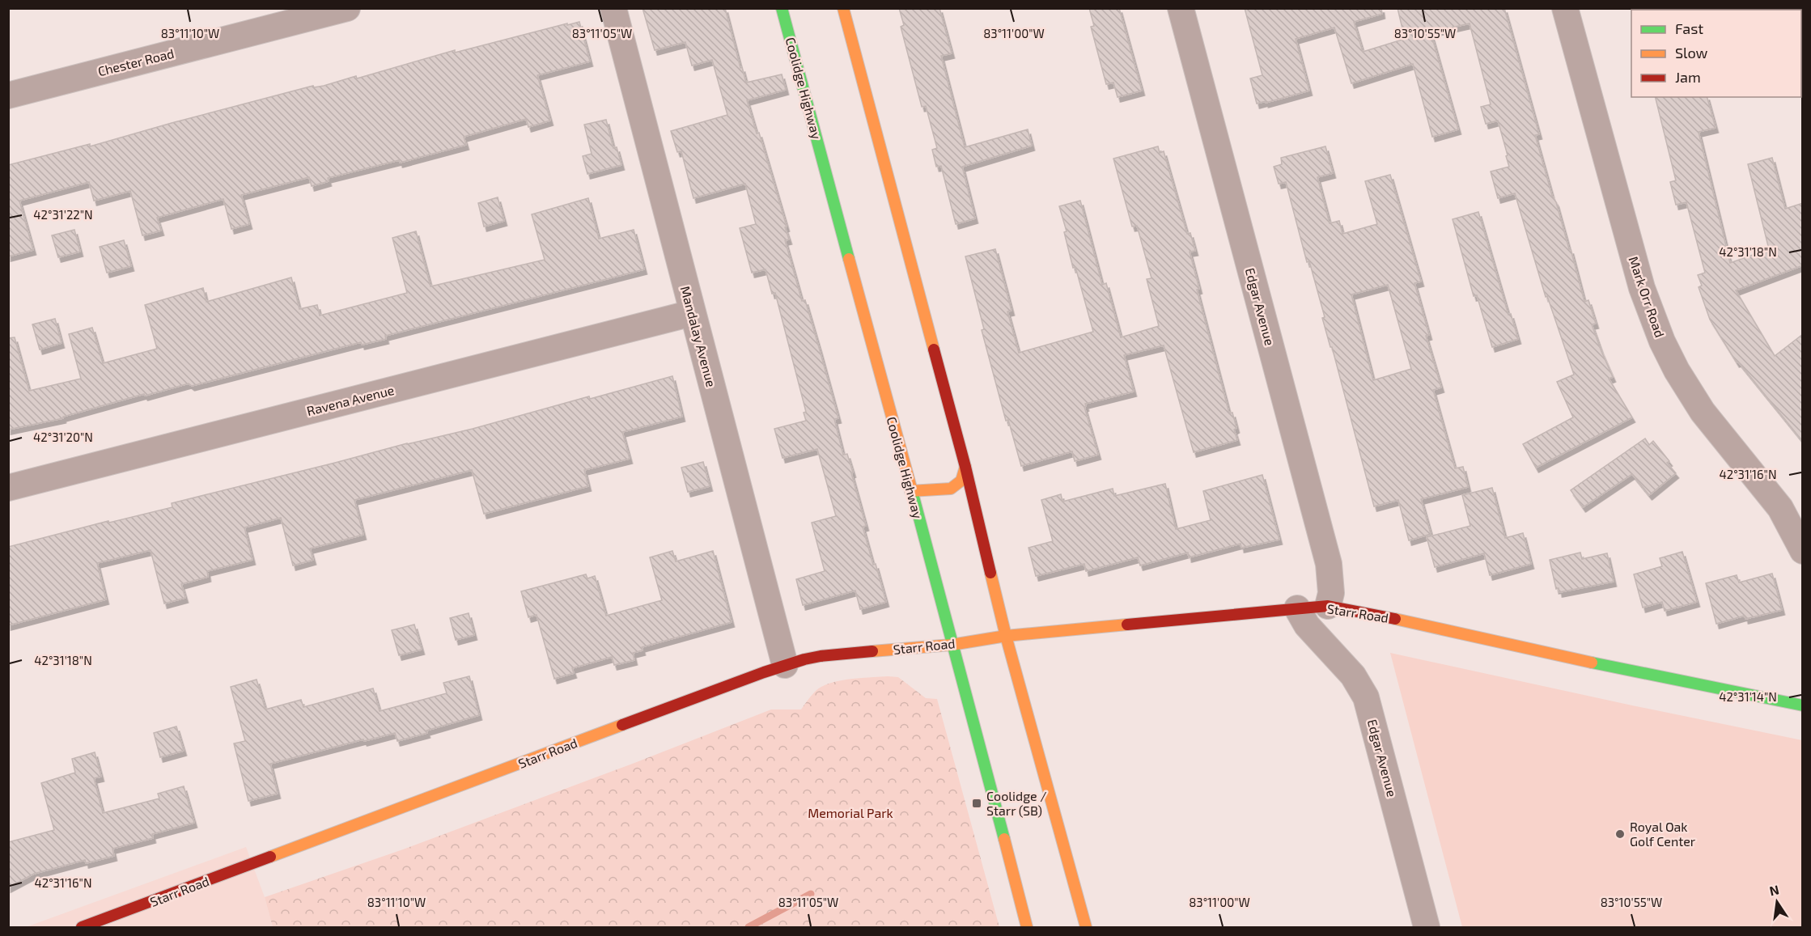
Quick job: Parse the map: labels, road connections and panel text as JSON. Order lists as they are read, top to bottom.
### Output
{
  "streets": {
    "main road": ["Coolidge Highway", "Starr Road"],
    "street": [
      "Chester Road",
      "Mark Orr Road",
      "Edgar Avenue",
      "Mandalay Avenue",
      "Ravena Avenue"
    ]
  },
  "crossings": [
    ["Coolidge Highway", "Starr Road"],
    ["Edgar Avenue", "Starr Road"],
    ["Mandalay Avenue", "Ravena Avenue"],
    ["Mandalay Avenue", "Starr Road"]
  ],
  "parks": ["Memorial Park"],
  "places": {
    "transit": ["Coolidge / Starr (SB)"],
    "other": ["Royal Oak Golf Center"]
  },
  "legend": ["Fast", "Slow", "Jam"],
  "north": "top",
  "coordinates": [
    "83°11'10\"W",
    "83°11'05\"W",
    "83°11'00\"W",
    "83°10'55\"W",
    "42°31'22\"N",
    "42°31'18\"N",
    "42°31'20\"N",
    "42°31'16\"N",
    "42°31'14\"N"
  ]
}
